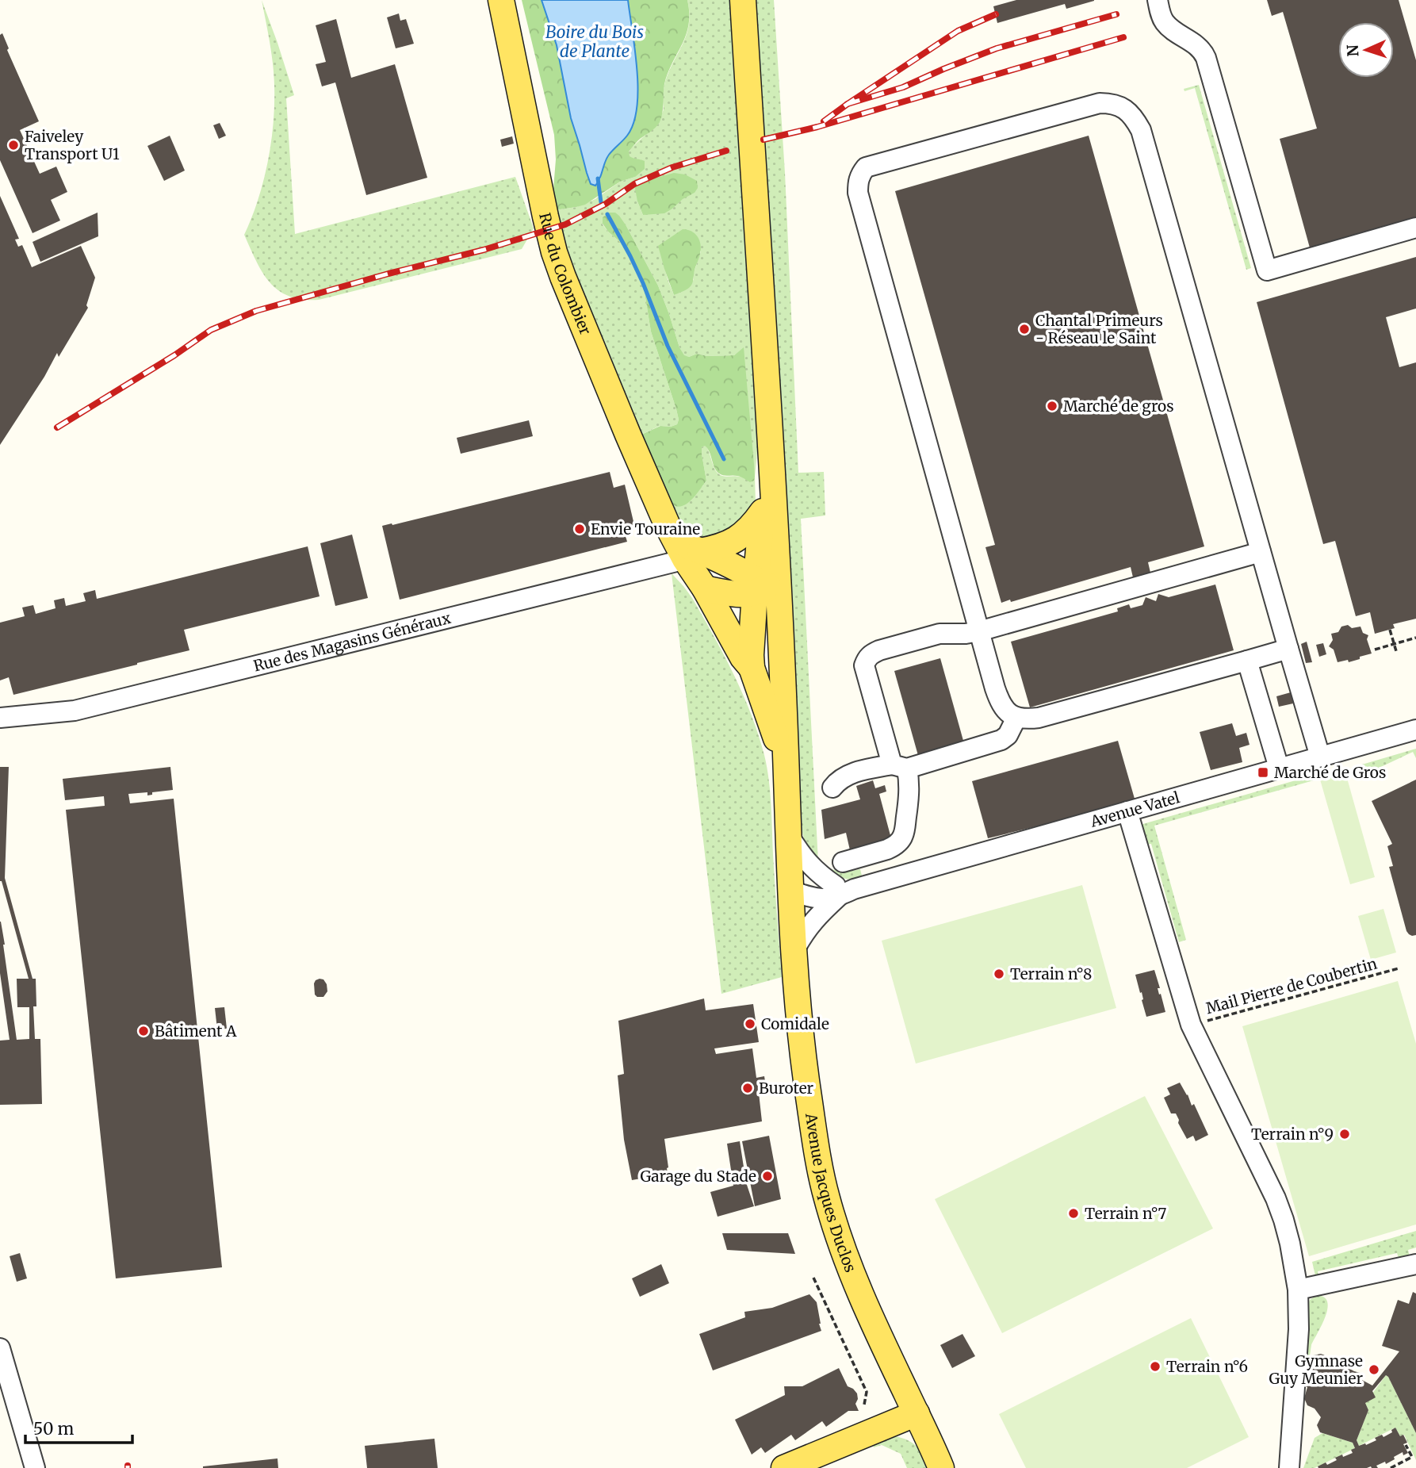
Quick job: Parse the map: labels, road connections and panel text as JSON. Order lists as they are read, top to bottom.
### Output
{
  "streets": {
    "main road": ["Rue du Colombier", "Avenue Jacques Duclos"],
    "street": ["Rue des Magasins Généraux", "Avenue Vatel"],
    "path": ["Mail Pierre de Coubertin"]
  },
  "crossings": [
    ["Rue du Colombier", "Rue des Magasins Généraux"],
    ["Avenue Vatel", "Avenue Jacques Duclos"]
  ],
  "water": ["Boire du Bois de Plante"],
  "places": {
    "other": [
      "Faiveley Transport U1",
      "Chantal Primeurs - Réseau le Saint",
      "Marché de gros",
      "Envie Touraine",
      "Terrain n°8",
      "Comidale",
      "Bâtiment A",
      "Buroter",
      "Terrain n°9",
      "Garage du Stade",
      "Terrain n°7",
      "Terrain n°6",
      "Gymnase Guy Meunier"
    ],
    "transit": ["Marché de Gros"]
  },
  "scale_bar": "50 m",
  "north": "left"
}
